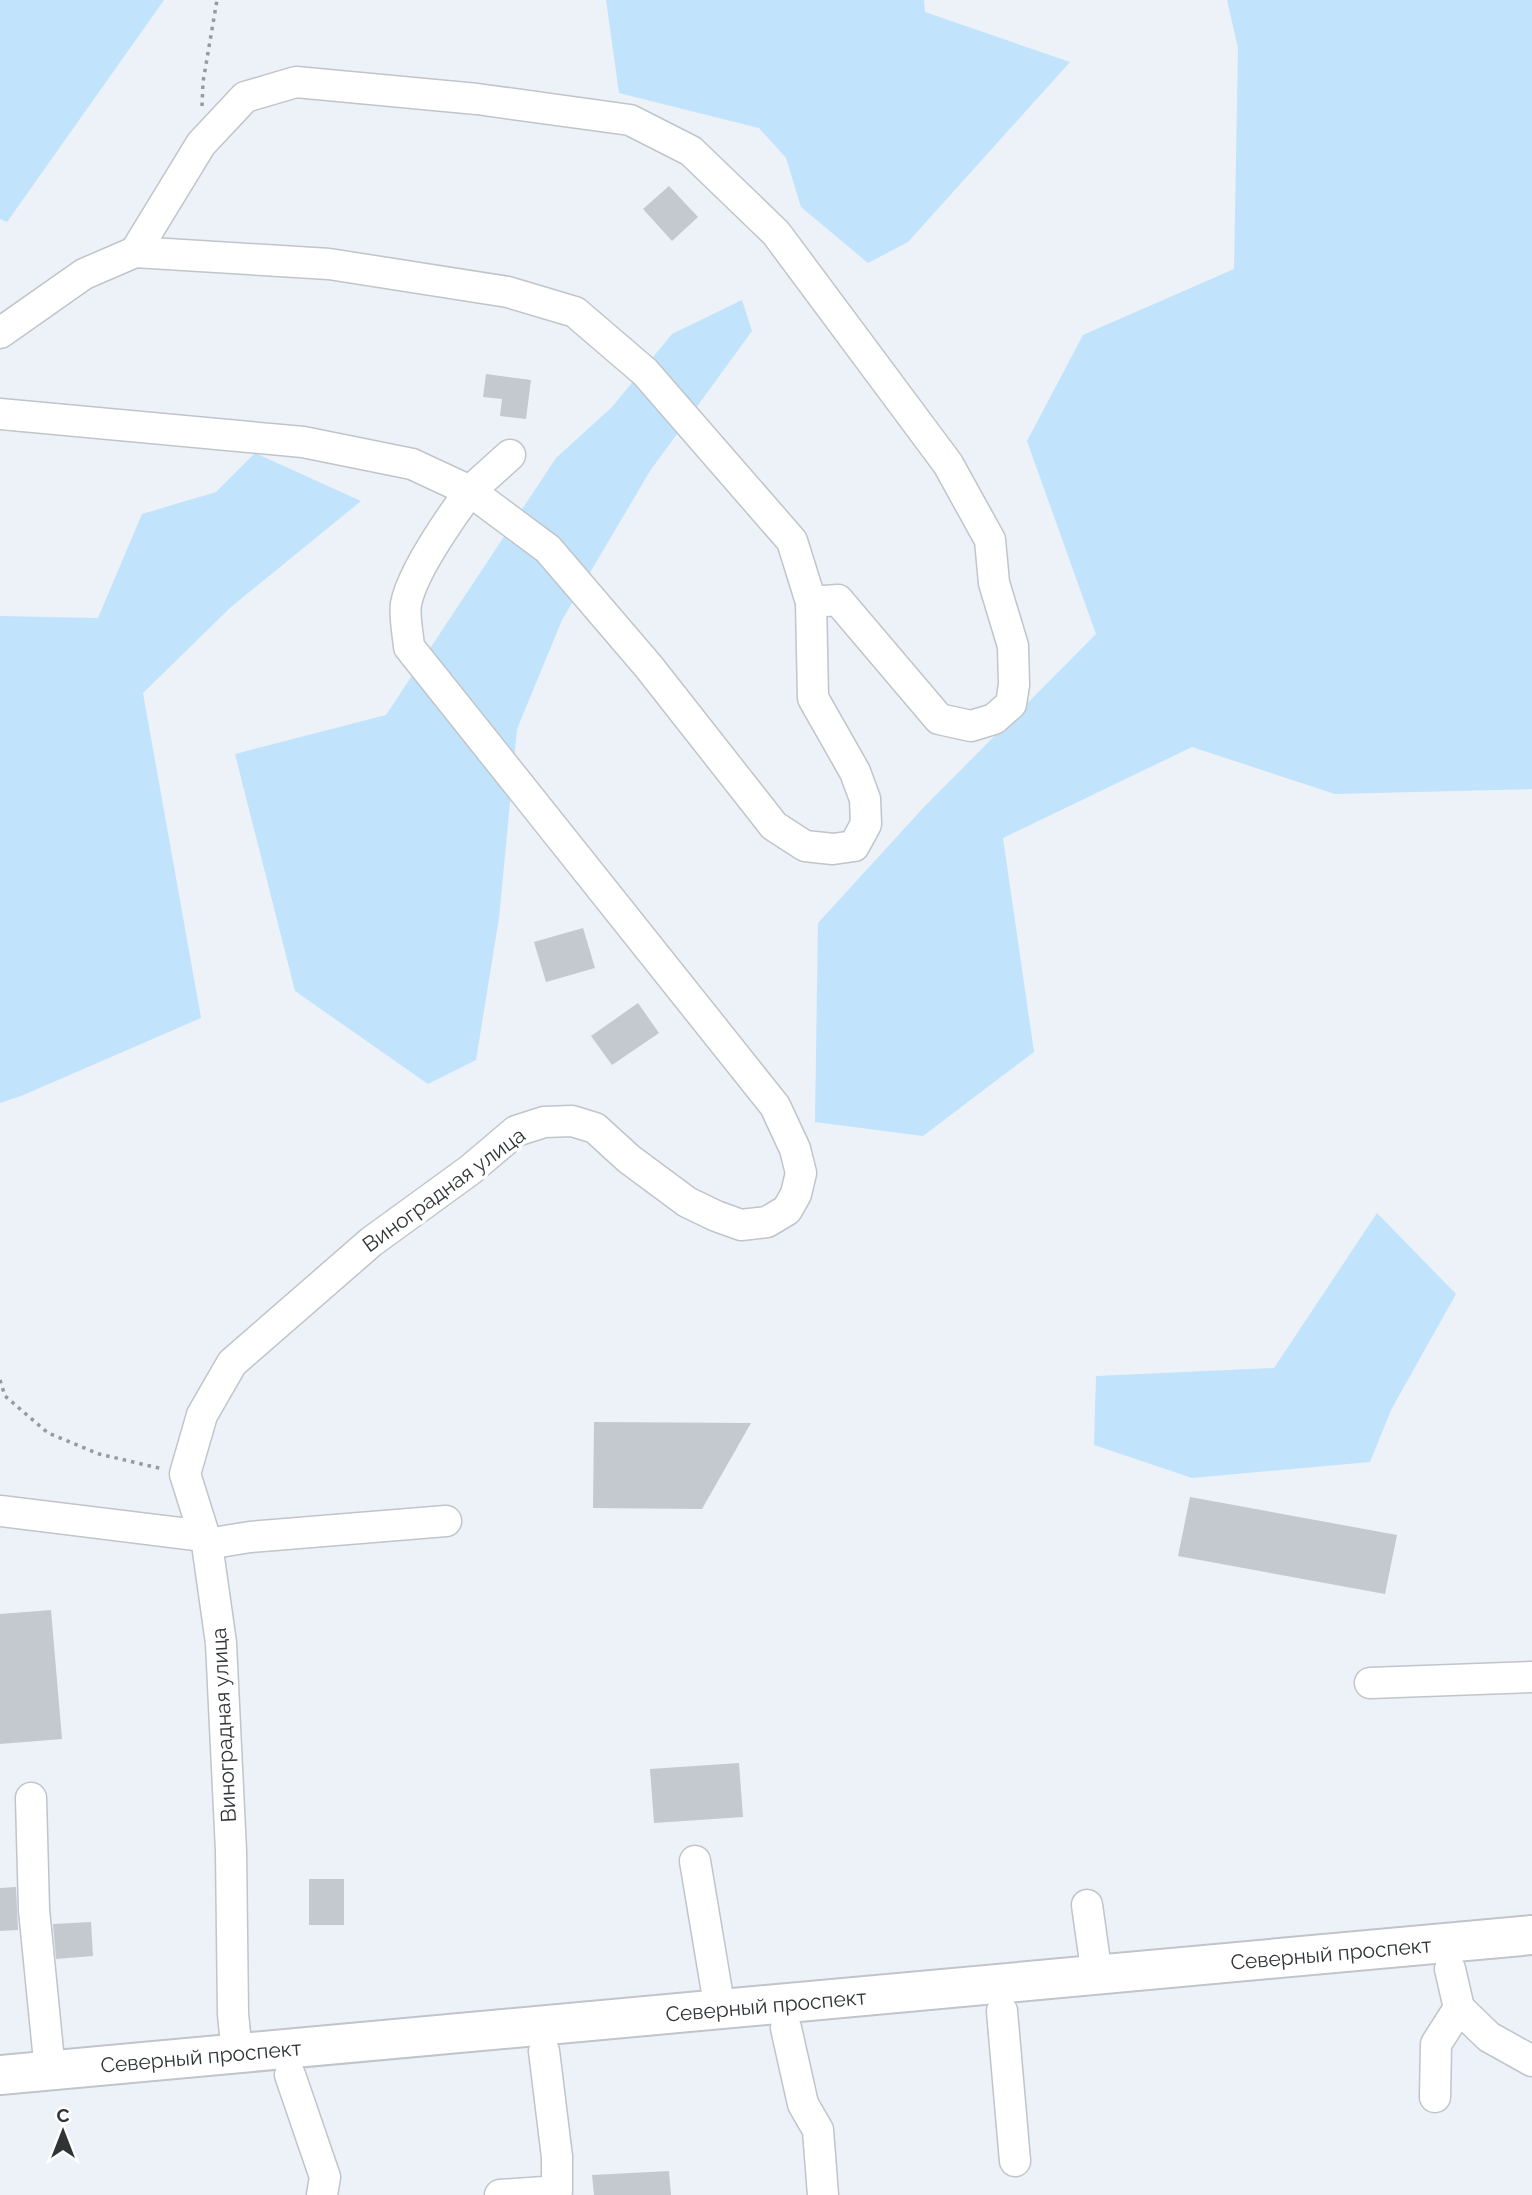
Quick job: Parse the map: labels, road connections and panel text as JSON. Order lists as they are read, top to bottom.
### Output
{
  "streets": {
    "main road": ["Северный проспект"],
    "lane": ["Виноградная улица"]
  },
  "crossings": [
    ["Виноградная улица", "Северный проспект"]
  ],
  "north": "top"
}
